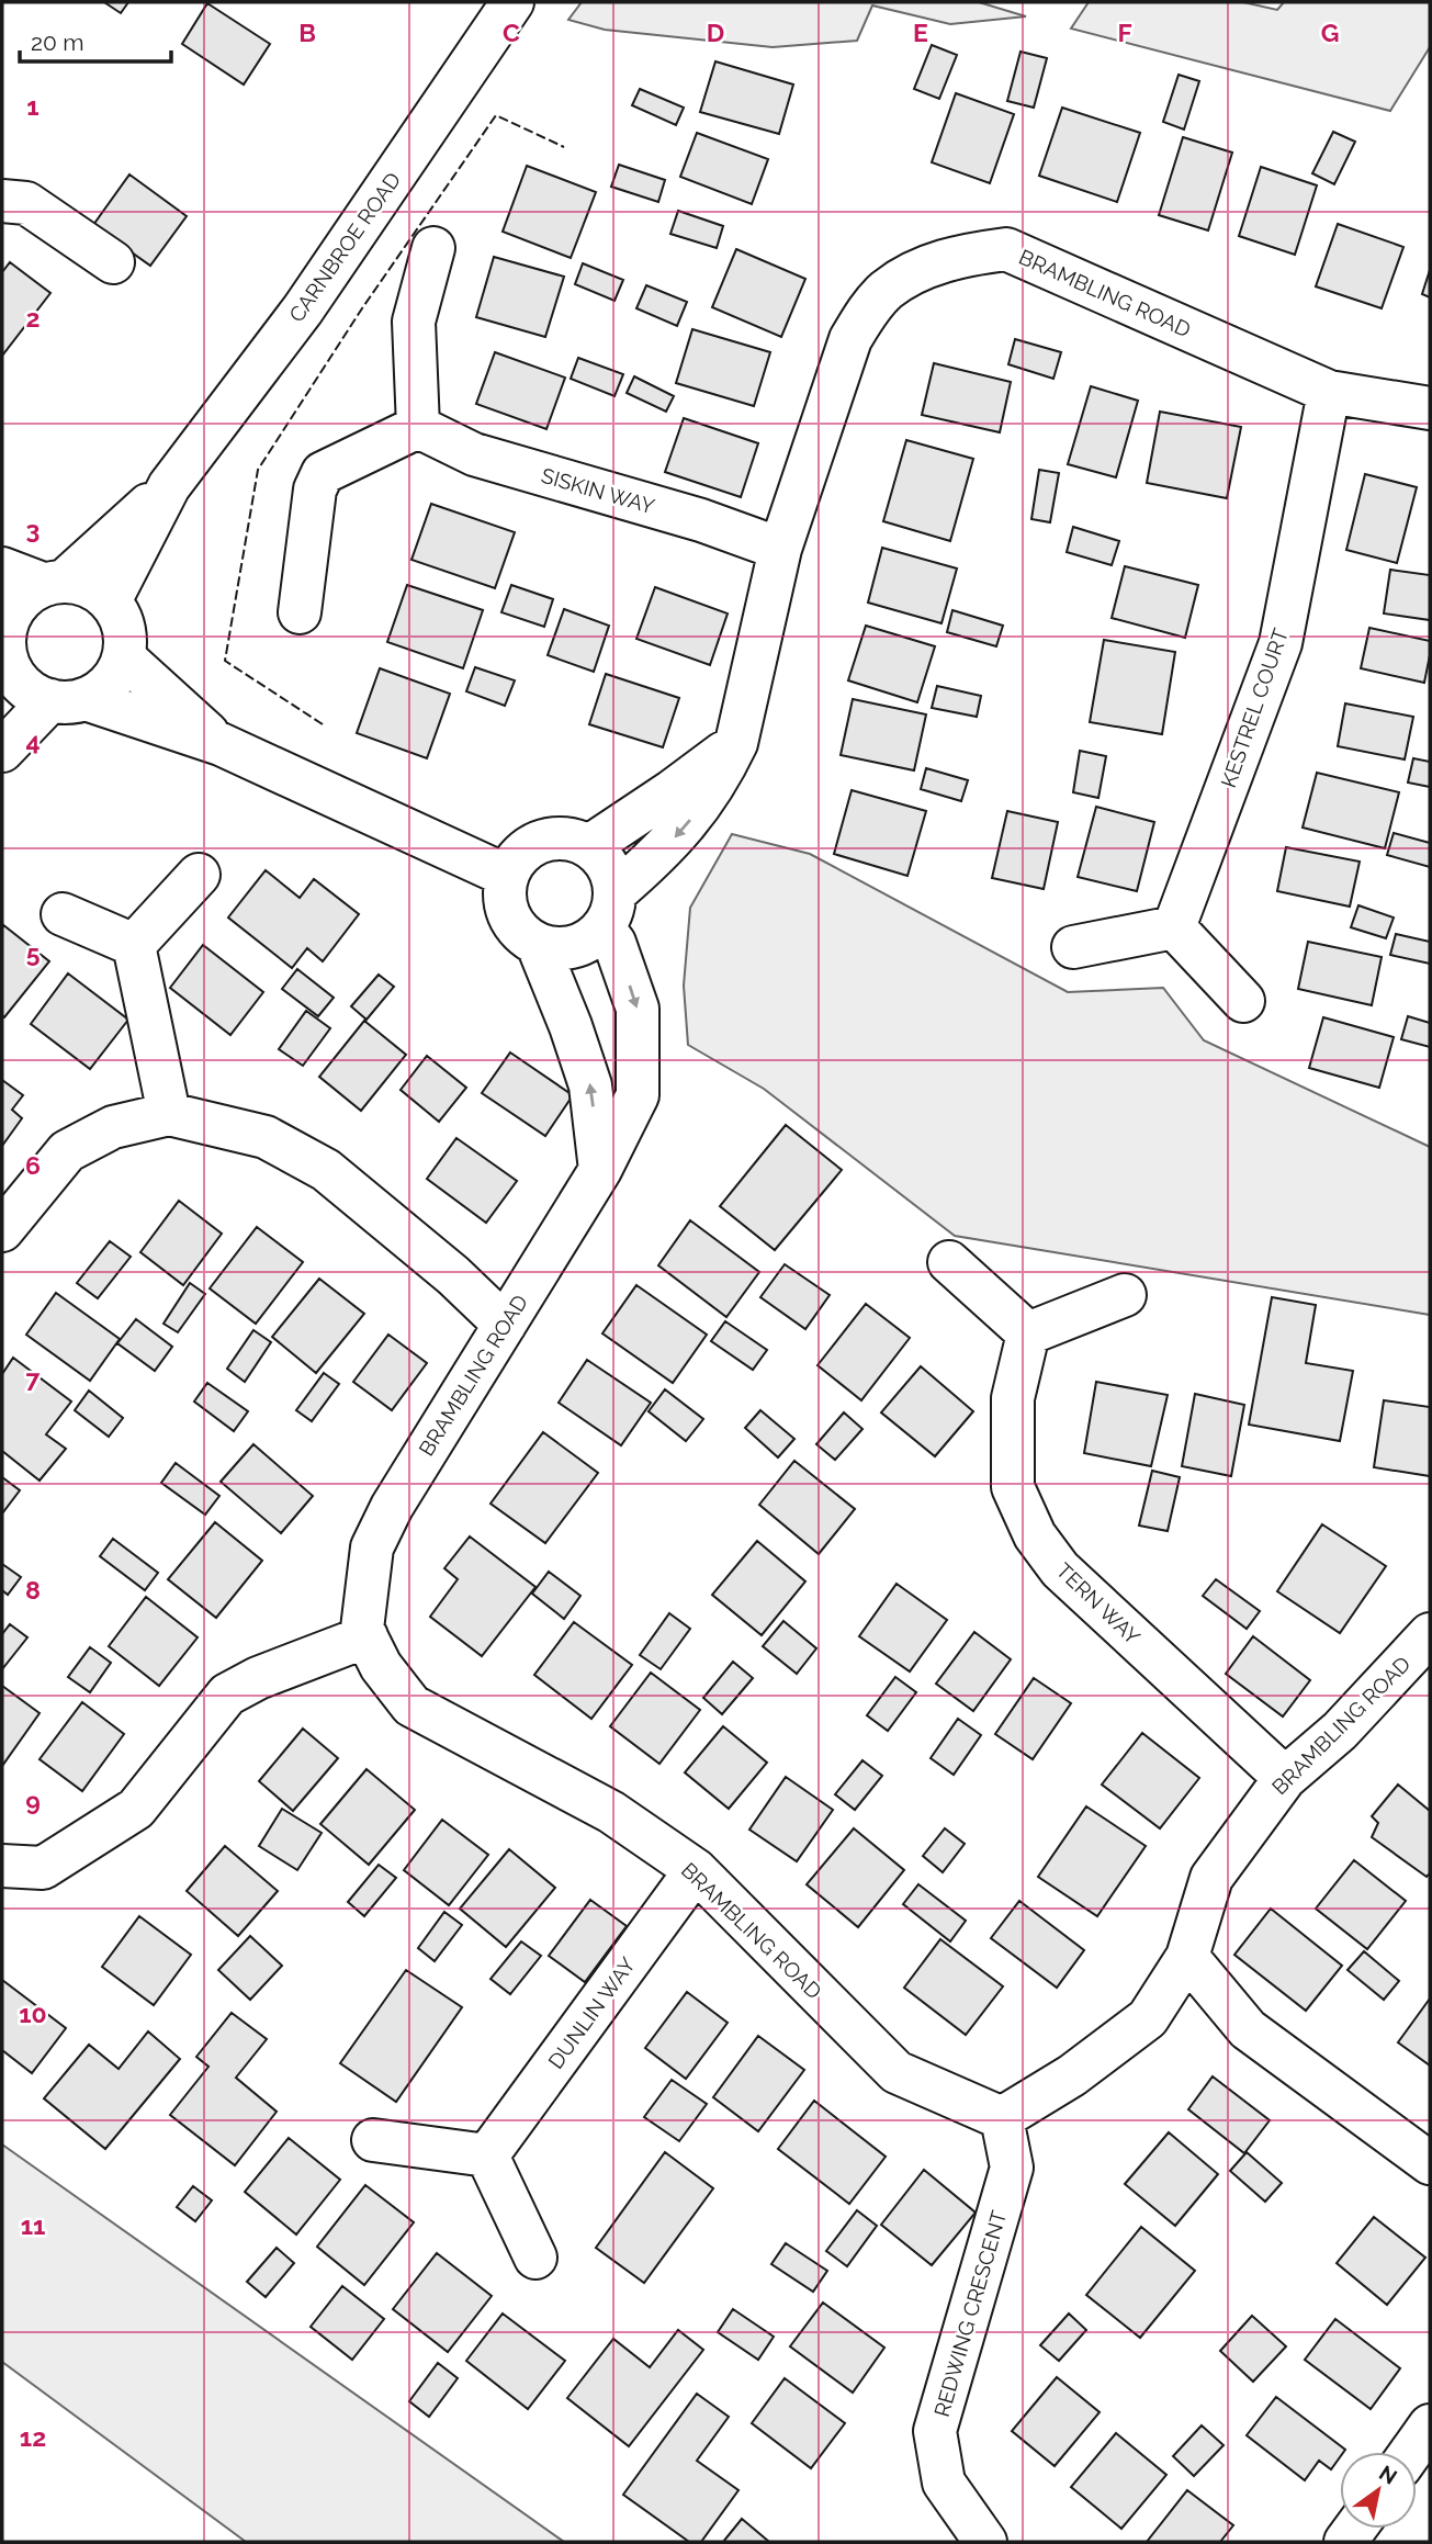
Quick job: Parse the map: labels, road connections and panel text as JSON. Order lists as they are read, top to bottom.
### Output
{
  "streets": {
    "street": [
      "CARNBROE ROAD",
      "BRAMBLING ROAD",
      "SISKIN WAY",
      "KESTREL COURT",
      "TERN WAY",
      "DUNLIN WAY",
      "REDWING CRESCENT"
    ]
  },
  "crossings": [
    ["BRAMBLING ROAD", "SISKIN WAY"],
    ["BRAMBLING ROAD", "KESTREL COURT"],
    ["BRAMBLING ROAD", "TERN WAY"],
    ["BRAMBLING ROAD", "DUNLIN WAY"],
    ["BRAMBLING ROAD", "REDWING CRESCENT"]
  ],
  "scale_bar": "20 m",
  "north": "top right",
  "grid": {
    "columns": [
      "B",
      "C",
      "D",
      "E",
      "F",
      "G"
    ],
    "rows": [
      "1",
      "2",
      "3",
      "4",
      "5",
      "6",
      "7",
      "8",
      "9",
      "10",
      "11",
      "12"
    ]
  }
}
